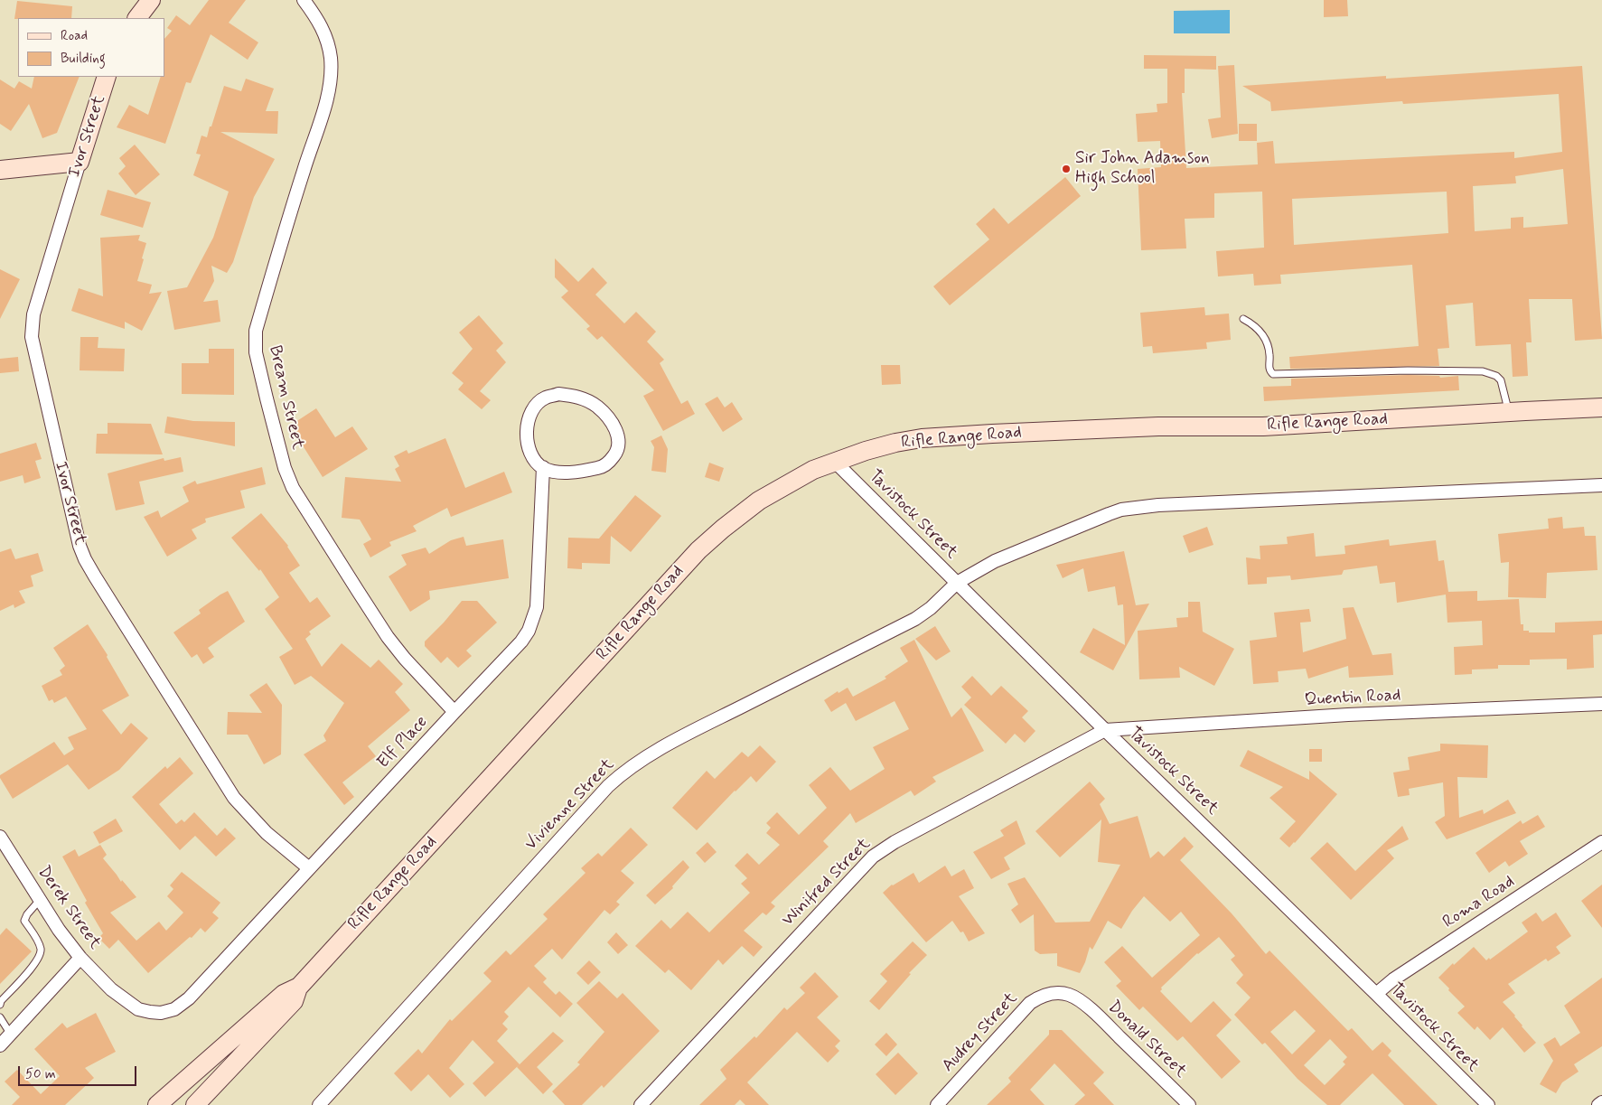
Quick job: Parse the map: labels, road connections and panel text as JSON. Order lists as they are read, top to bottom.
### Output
{
  "streets": {
    "main road": ["Ivor Street", "Rifle Range Road"],
    "street": [
      "Bream Street",
      "Tavistock Street",
      "Quentin Road",
      "Elf Place",
      "Vivienne Street",
      "Winifred Street",
      "Roma Road",
      "Derek Street",
      "Audrey Street",
      "Donald Street"
    ]
  },
  "crossings": [
    ["Ivor Street", "Elf Place"],
    ["Bream Street", "Elf Place"],
    ["Rifle Range Road", "Tavistock Street"],
    ["Tavistock Street", "Quentin Road"],
    ["Tavistock Street", "Vivienne Street"],
    ["Tavistock Street", "Winifred Street"],
    ["Tavistock Street", "Roma Road"],
    ["Quentin Road", "Winifred Street"],
    ["Elf Place", "Derek Street"],
    ["Audrey Street", "Donald Street"]
  ],
  "places": ["Sir John Adamson High School"],
  "legend": ["Road", "Building"],
  "scale_bar": "50 m"
}
